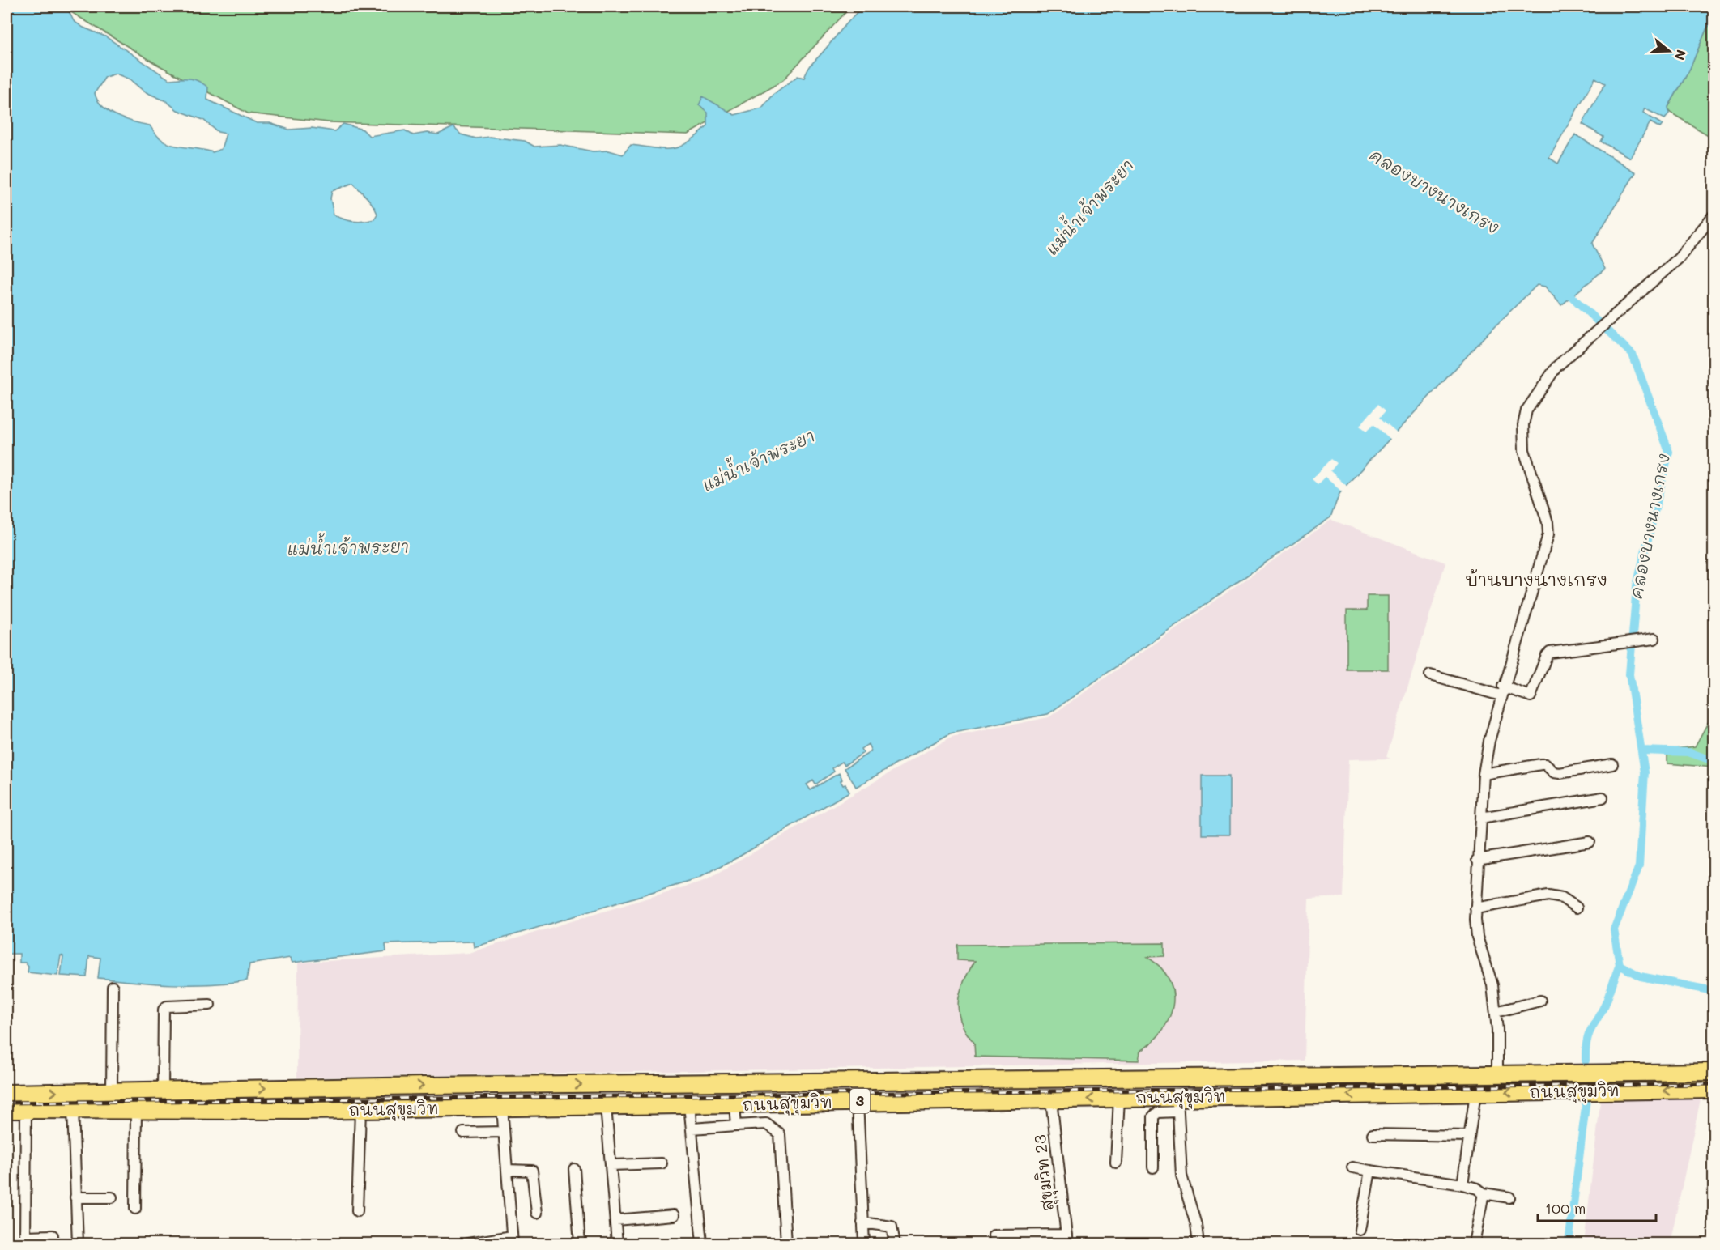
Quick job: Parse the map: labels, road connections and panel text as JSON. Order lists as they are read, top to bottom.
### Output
{
  "streets": {
    "highway": ["ถนนสุขุมวิท", "3"],
    "street": ["สุขุมวิท 23"]
  },
  "crossings": [
    ["ถนนสุขุมวิท", "สุขุมวิท 23"]
  ],
  "districts": ["บ้านบางนางเกรง"],
  "water": ["คลองบางนางเกรง", "แม่น้ำเจ้าพระยา"],
  "scale_bar": "100 m",
  "north": "right"
}
